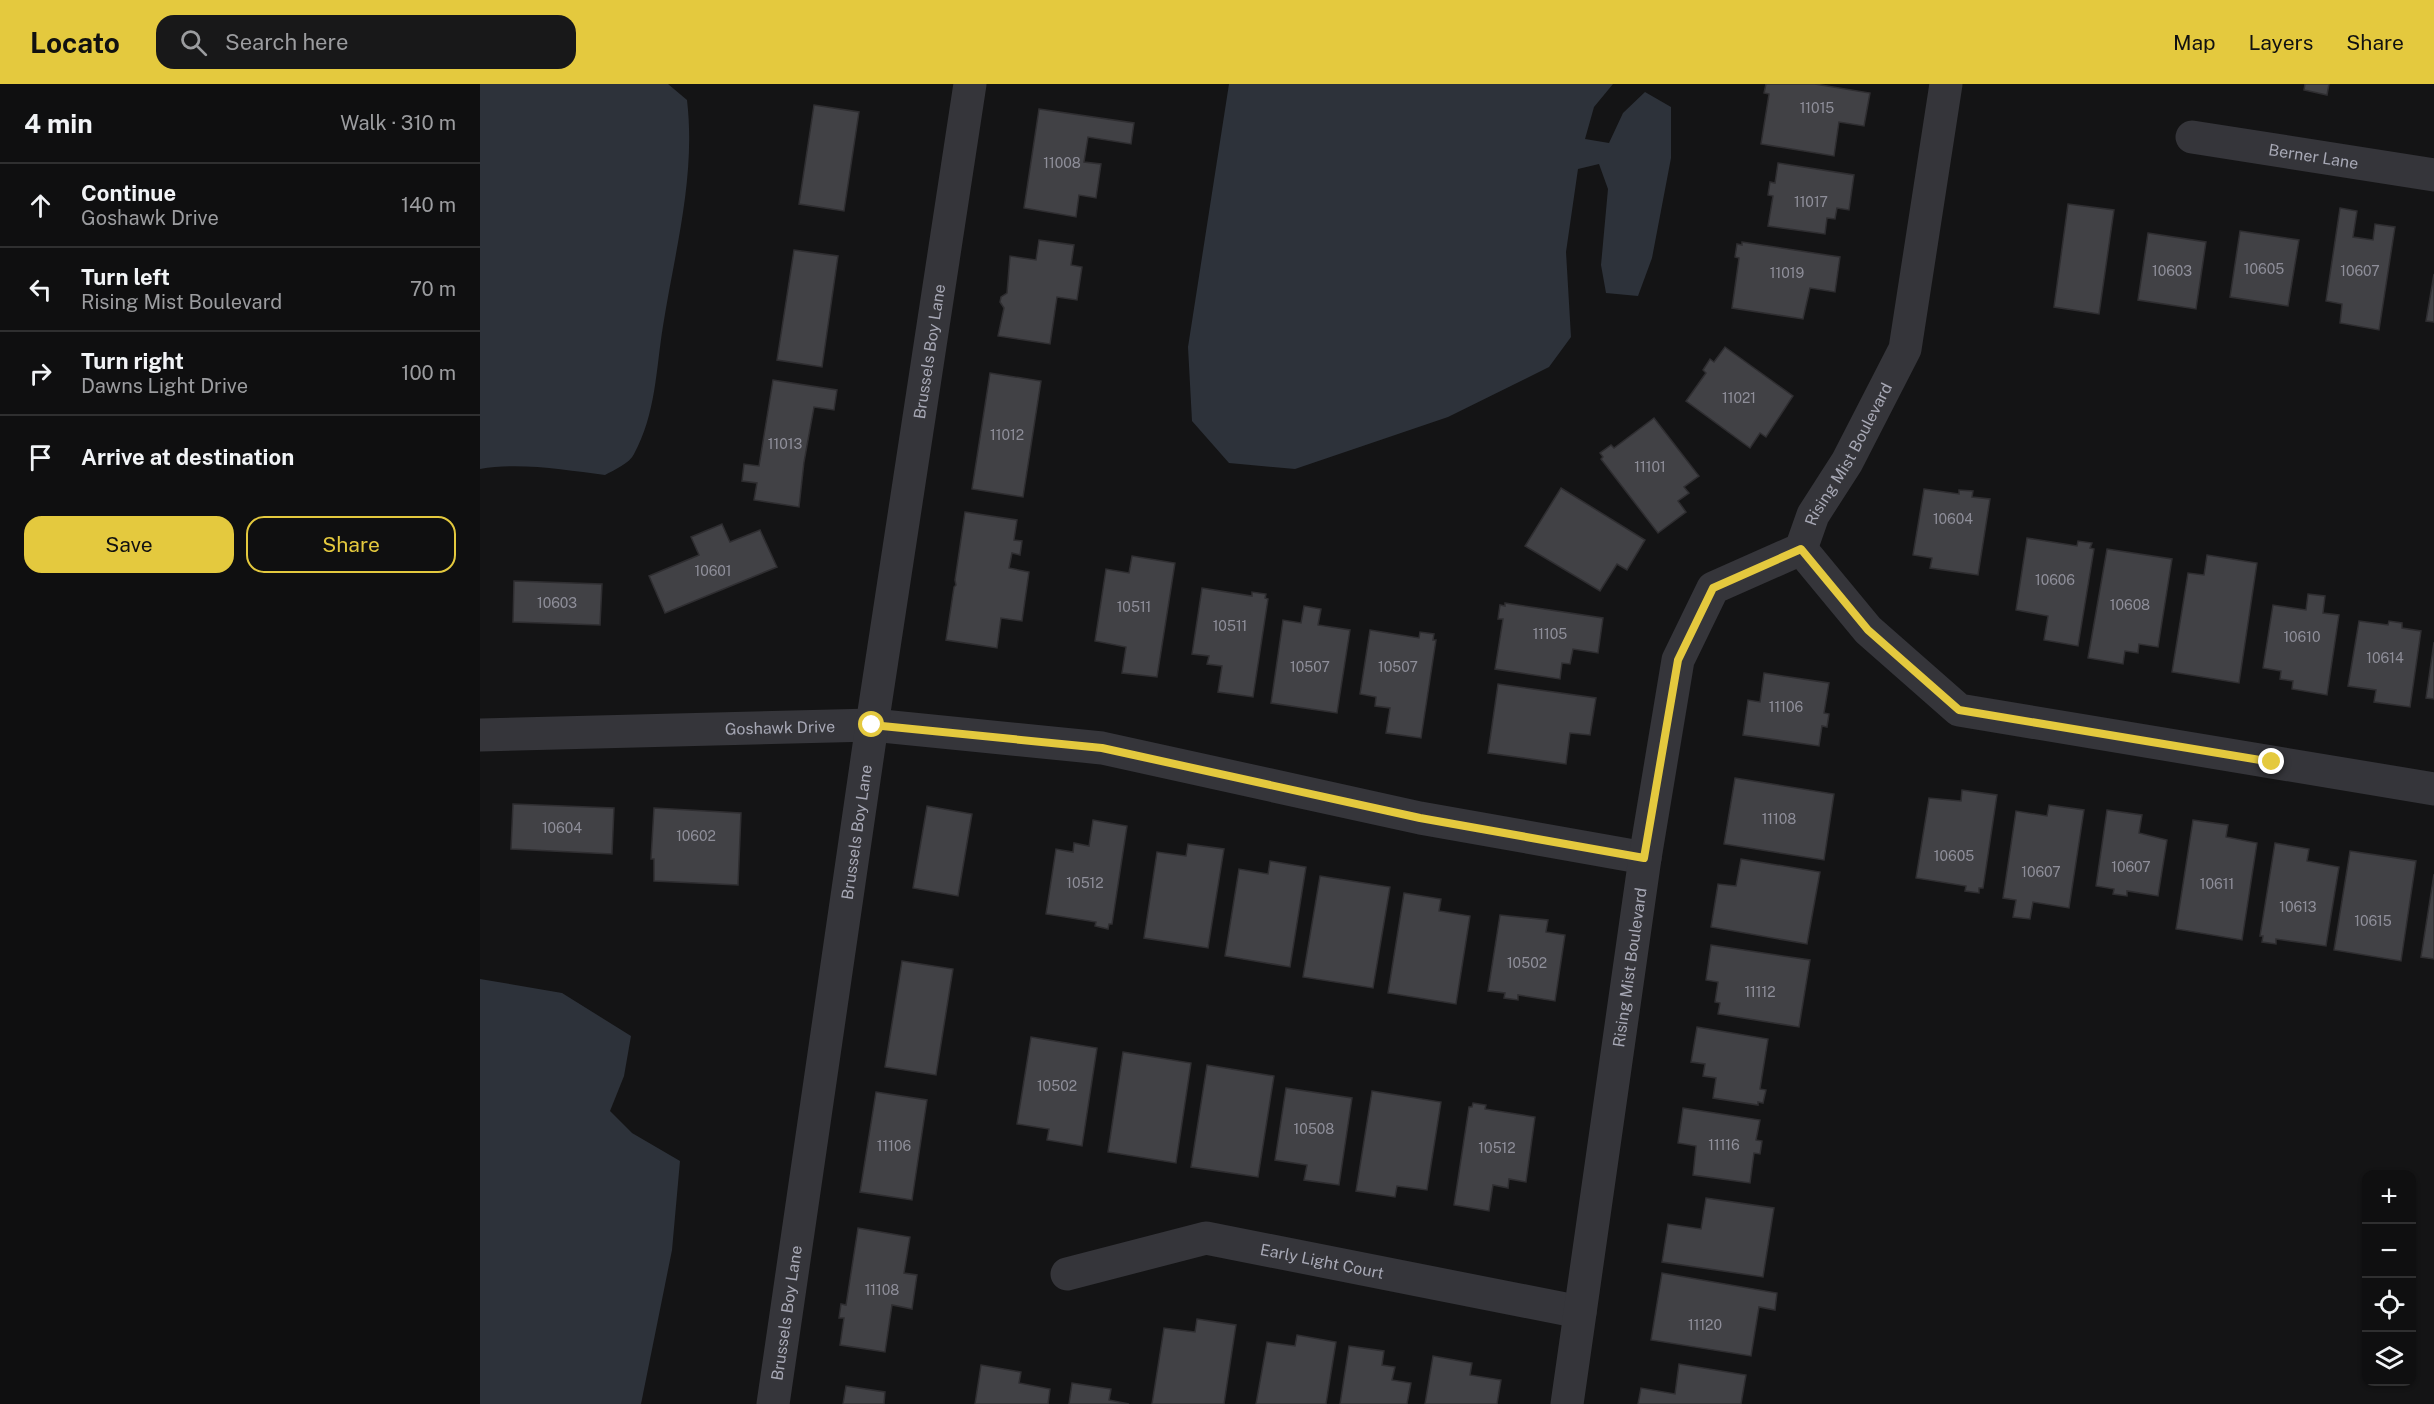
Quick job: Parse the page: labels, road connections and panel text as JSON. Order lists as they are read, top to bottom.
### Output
{
  "streets": {
    "street": [
      "Berner Lane",
      "Brussels Boy Lane",
      "Rising Mist Boulevard",
      "Goshawk Drive",
      "Early Light Court"
    ]
  },
  "crossings": [
    ["Brussels Boy Lane", "Goshawk Drive"],
    ["Rising Mist Boulevard", "Goshawk Drive"],
    ["Rising Mist Boulevard", "Early Light Court"]
  ],
  "house_numbers": [
    "11015",
    "11008",
    "11017",
    "10605",
    "10603",
    "10607",
    "11019",
    "11021",
    "11012",
    "11013",
    "11101",
    "10604",
    "10601",
    "10606",
    "10603",
    "10608",
    "10511",
    "10511",
    "11105",
    "10610",
    "10614",
    "10507",
    "10507",
    "11106",
    "11108",
    "10604",
    "10602",
    "10605",
    "10607",
    "10607",
    "10512",
    "10611",
    "10613",
    "10615",
    "10502",
    "11112",
    "10502",
    "10508",
    "11116",
    "11106",
    "10512",
    "11108",
    "11120"
  ],
  "page": {
    "header": "Locato",
    "search": "Search here",
    "nav": ["Map", "Layers", "Share"],
    "heading": ["4 min", "Walk · 310 m"],
    "list": [
      ["Continue", "Goshawk Drive", "140 m"],
      ["Turn left", "Rising Mist Boulevard", "70 m"],
      ["Turn right", "Dawns Light Drive", "100 m"],
      "Arrive at destination"
    ],
    "buttons": ["Save", "Share"],
    "map_buttons": ["+", "−"]
  }
}
